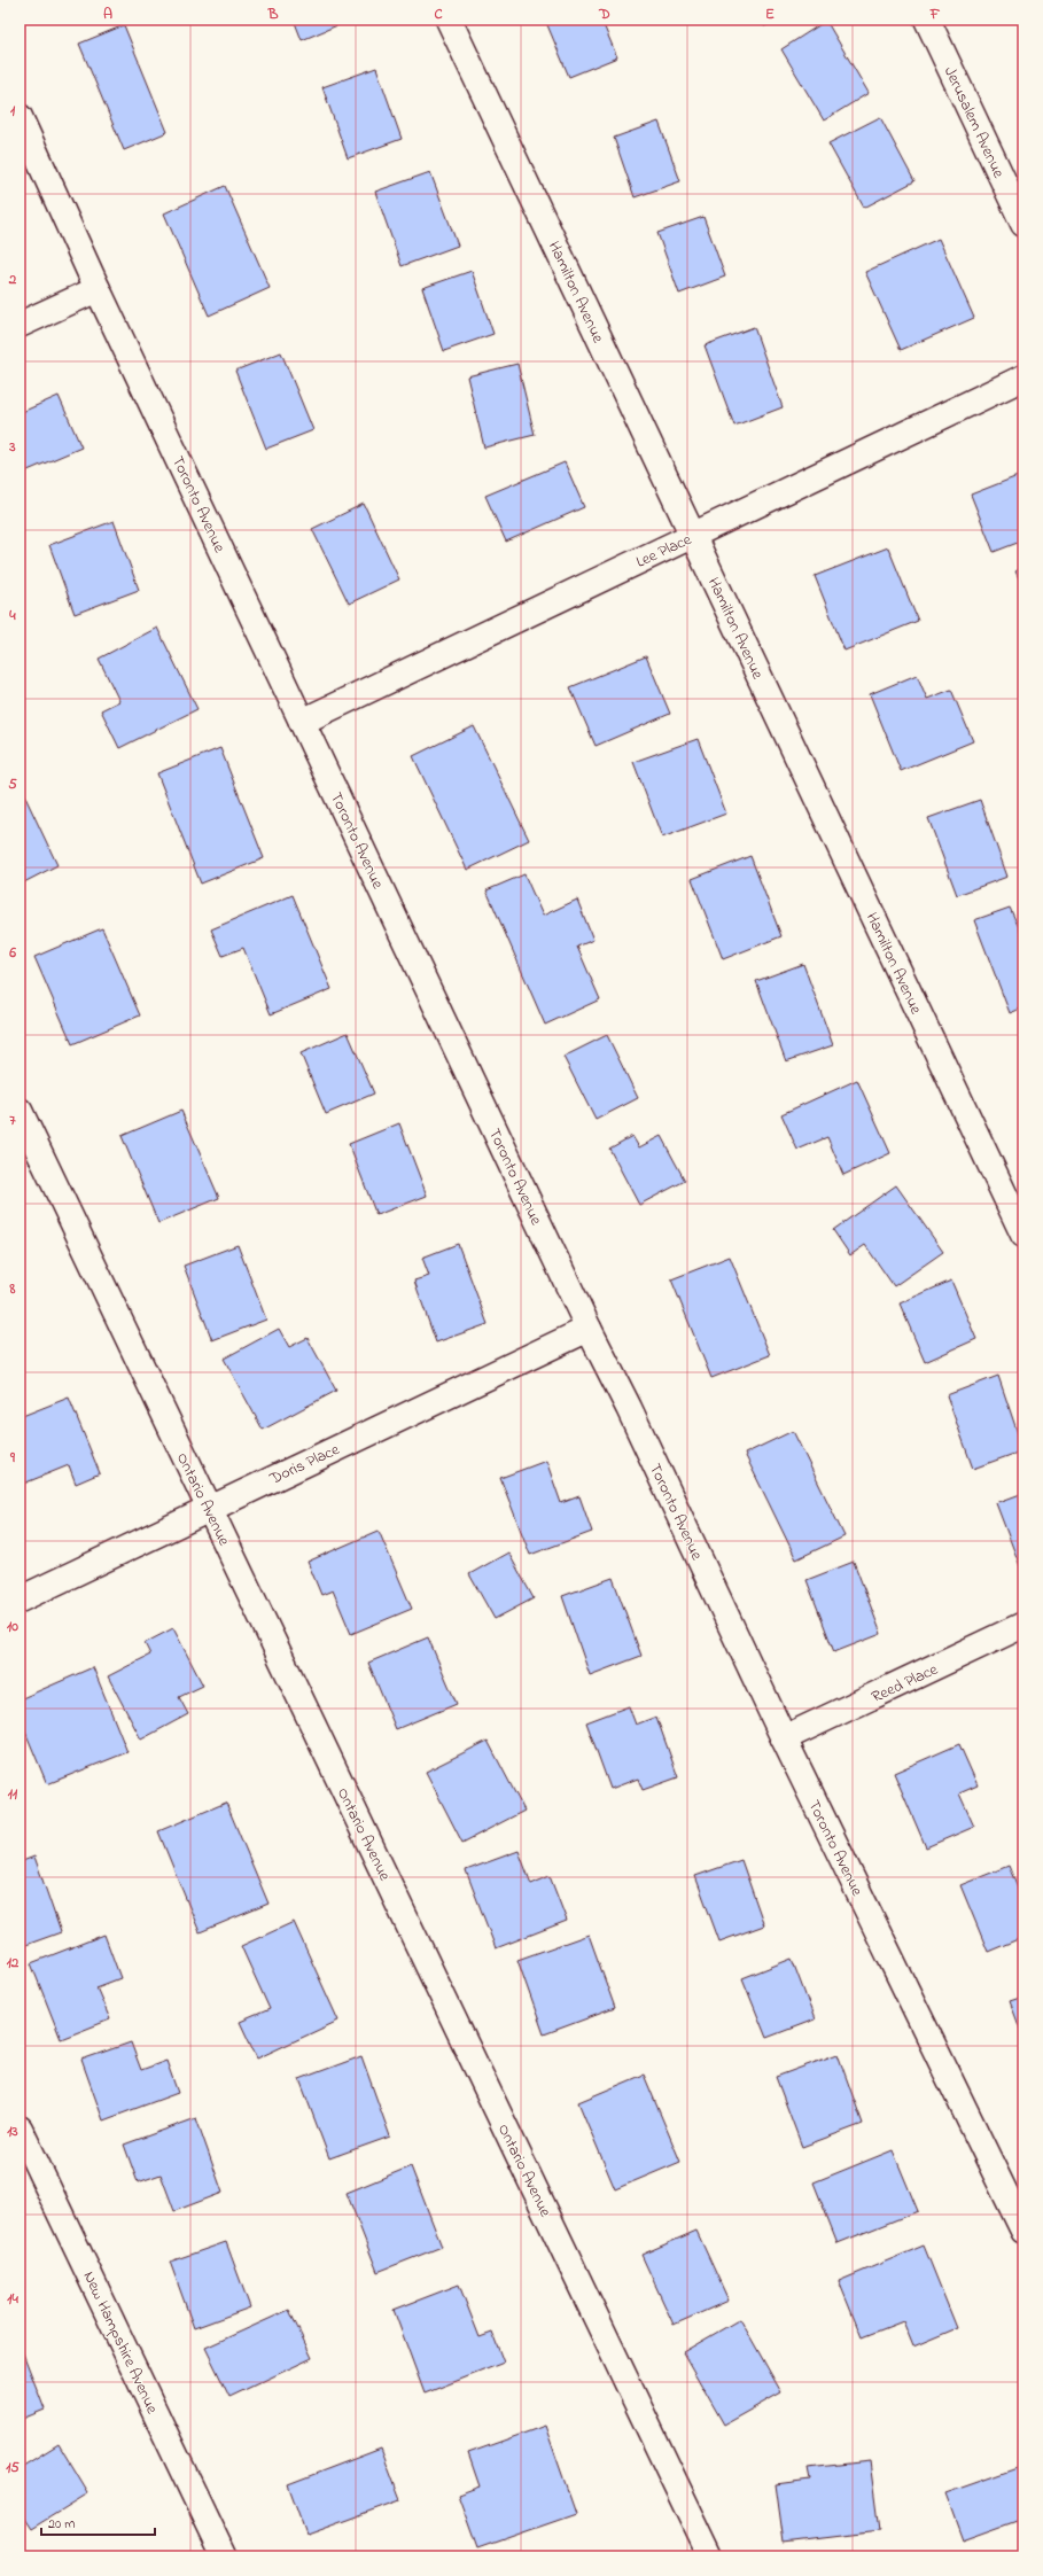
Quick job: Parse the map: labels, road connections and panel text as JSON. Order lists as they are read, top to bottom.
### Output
{
  "streets": {
    "street": [
      "Jerusalem Avenue",
      "Hamilton Avenue",
      "Toronto Avenue",
      "Lee Place",
      "Doris Place",
      "Ontario Avenue",
      "Reed Place",
      "New Hampshire Avenue"
    ]
  },
  "crossings": [
    ["Hamilton Avenue", "Lee Place"],
    ["Toronto Avenue", "Lee Place"],
    ["Toronto Avenue", "Doris Place"],
    ["Toronto Avenue", "Reed Place"],
    ["Doris Place", "Ontario Avenue"]
  ],
  "scale_bar": "20 m",
  "grid": {
    "columns": [
      "A",
      "B",
      "C",
      "D",
      "E",
      "F"
    ],
    "rows": [
      "1",
      "2",
      "3",
      "4",
      "5",
      "6",
      "7",
      "8",
      "9",
      "10",
      "11",
      "12",
      "13",
      "14",
      "15"
    ]
  }
}
